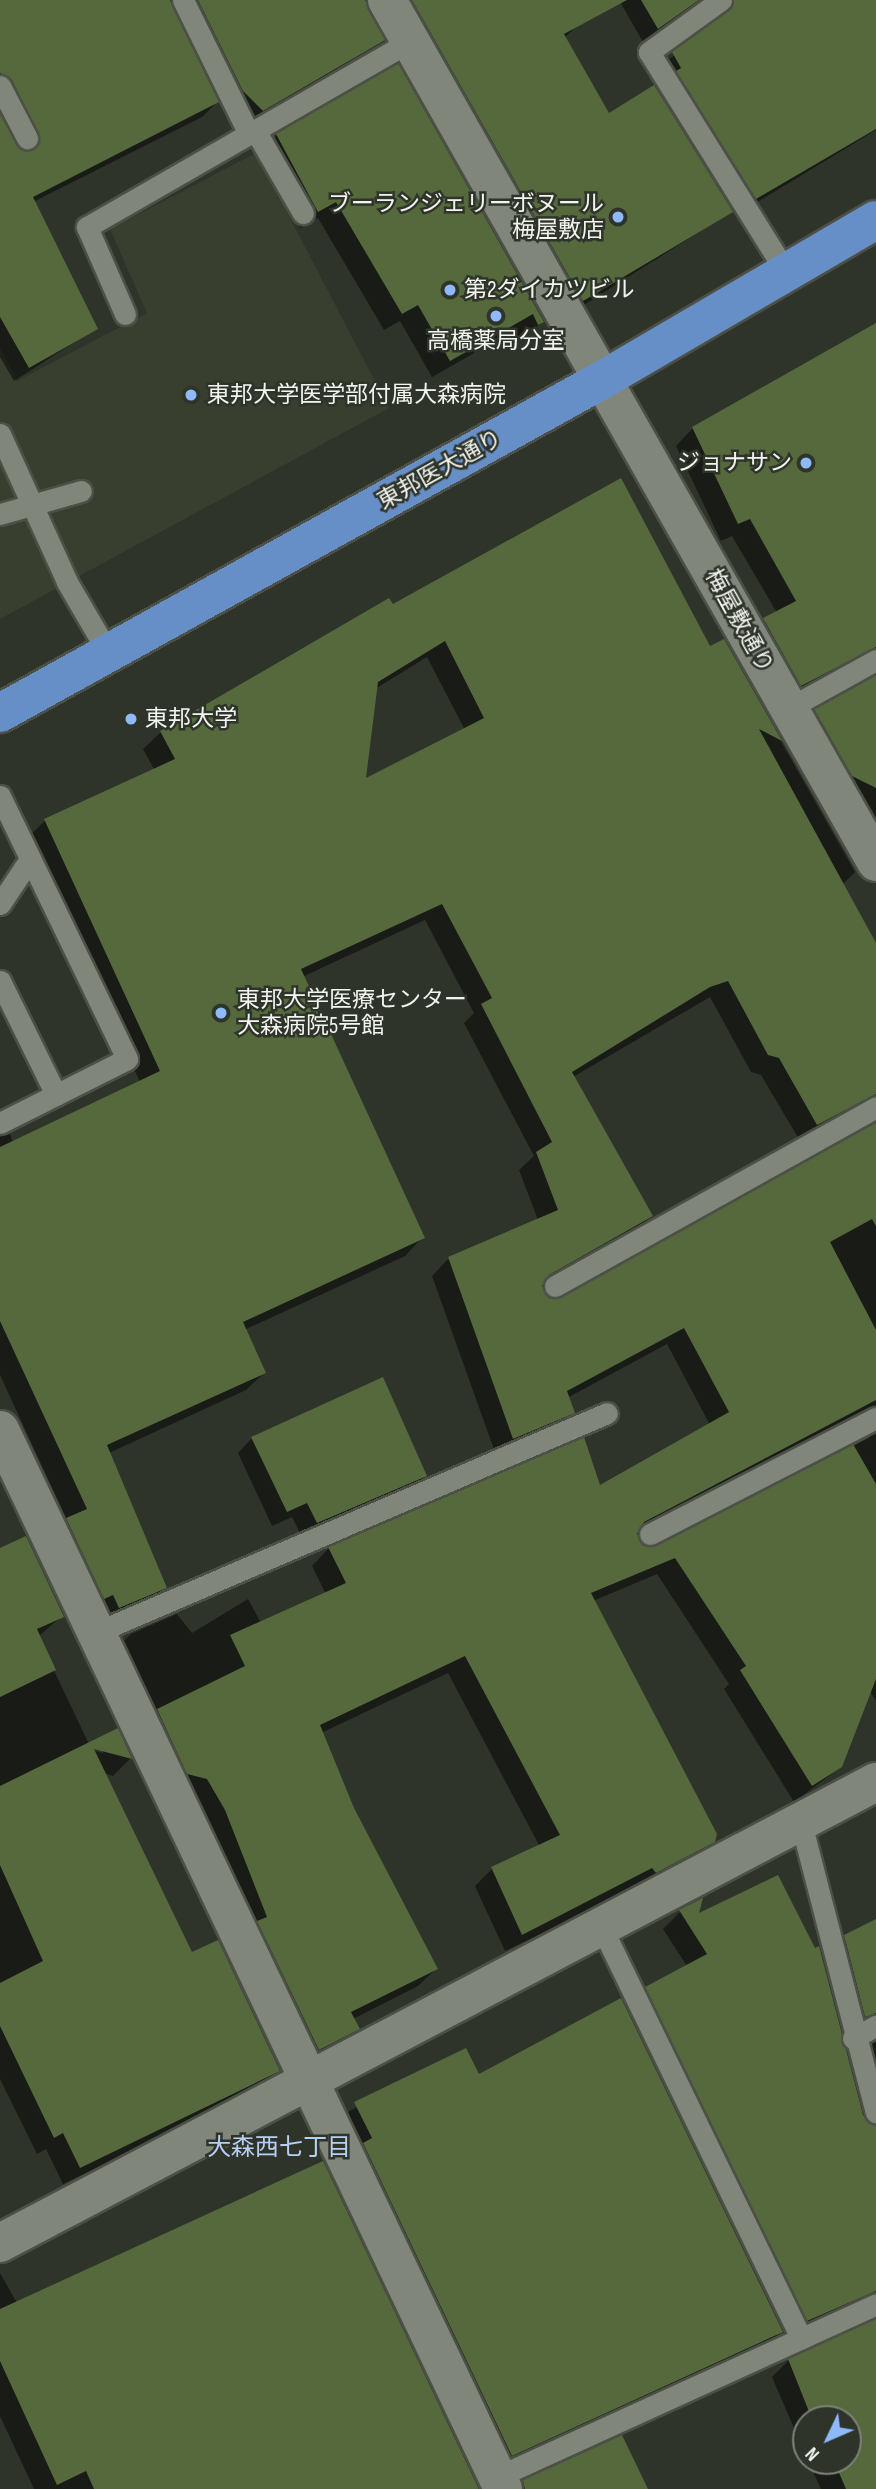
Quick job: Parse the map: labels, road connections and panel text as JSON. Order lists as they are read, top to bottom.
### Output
{
  "streets": {
    "main road": ["東邦医大通り"],
    "street": ["梅屋敷通り"]
  },
  "crossings": [
    ["東邦医大通り", "梅屋敷通り"]
  ],
  "districts": ["大森西七丁目"],
  "places": [
    "ブーランジェリーボヌール 梅屋敷店",
    "第2ダイカツビル",
    "高橋薬局分室",
    "東邦大学医学部付属大森病院",
    "ジョナサン",
    "東邦大学",
    "東邦大学医療センター 大森病院5号館"
  ],
  "north": "bottom left"
}
